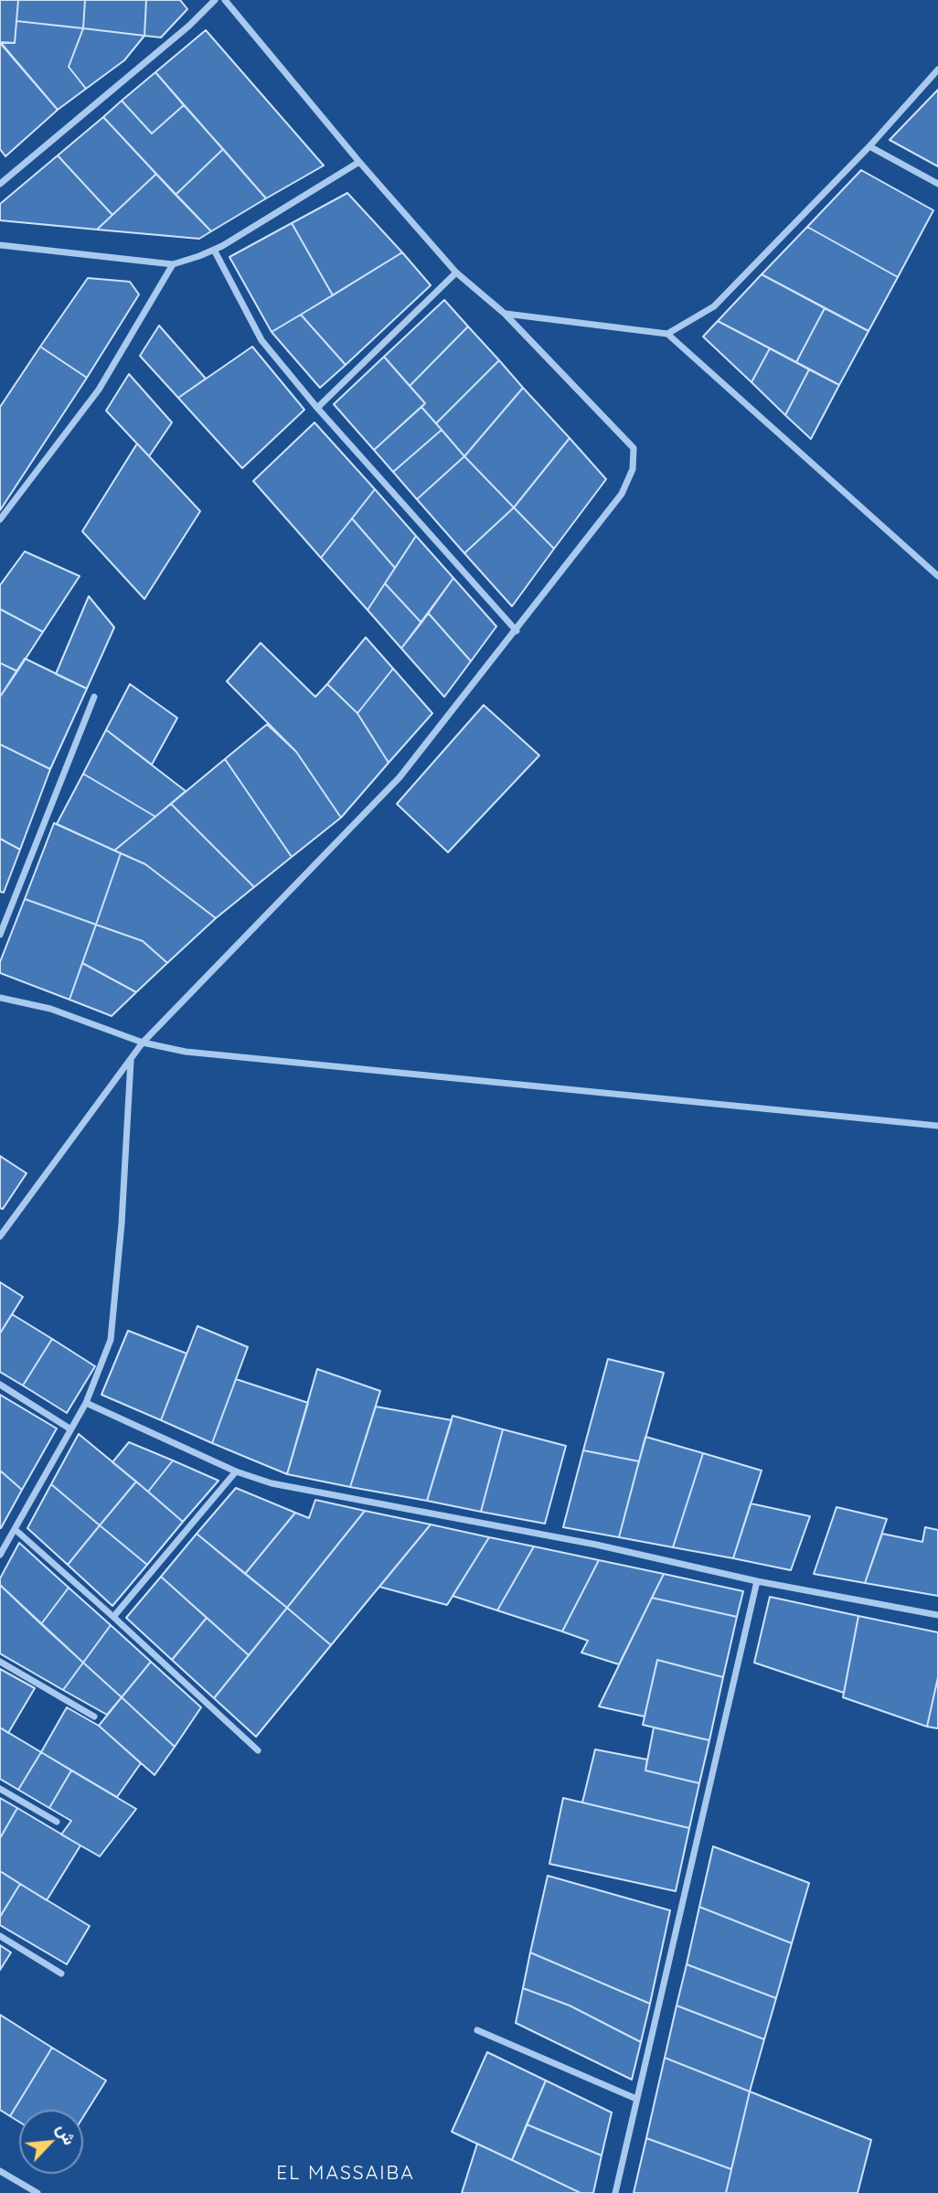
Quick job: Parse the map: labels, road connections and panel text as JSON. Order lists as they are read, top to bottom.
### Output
{
  "districts": ["EL MASSAIBA"],
  "north": "top right"
}
